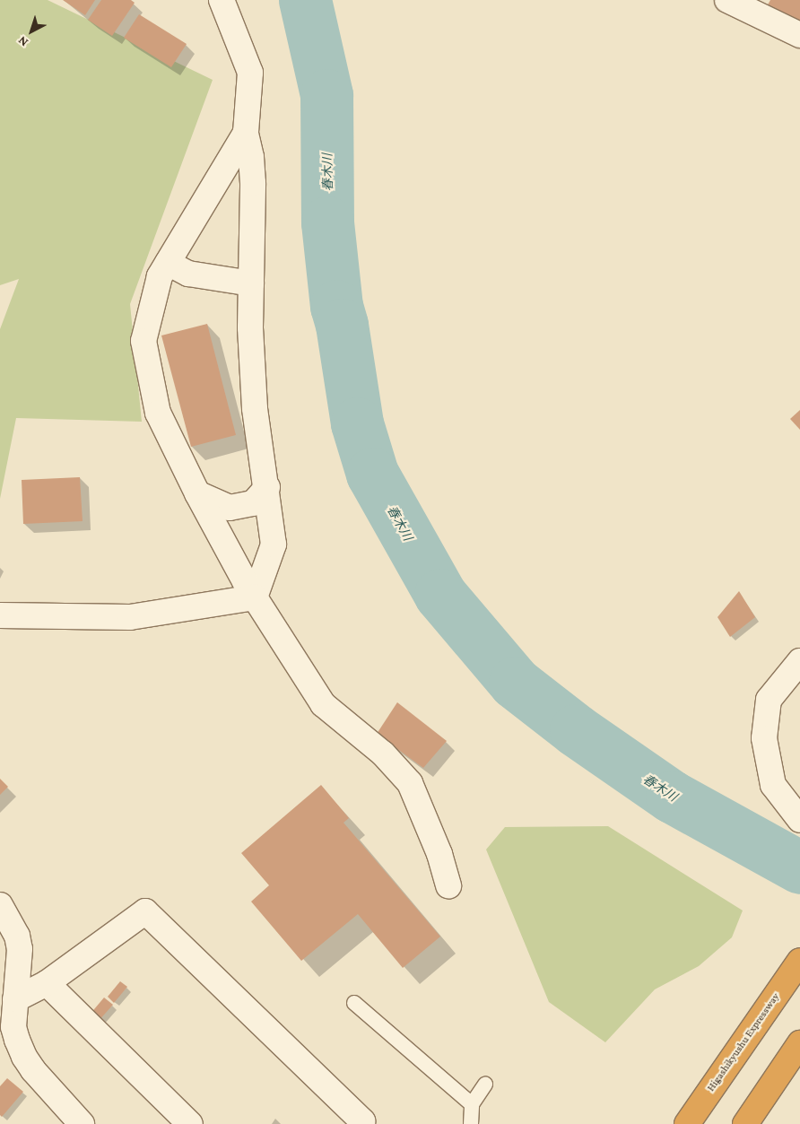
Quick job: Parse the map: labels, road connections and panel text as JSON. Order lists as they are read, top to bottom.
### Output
{
  "streets": {
    "highway": ["Higashikyushu Expressway"]
  },
  "water": ["春木川"],
  "north": "bottom left"
}
